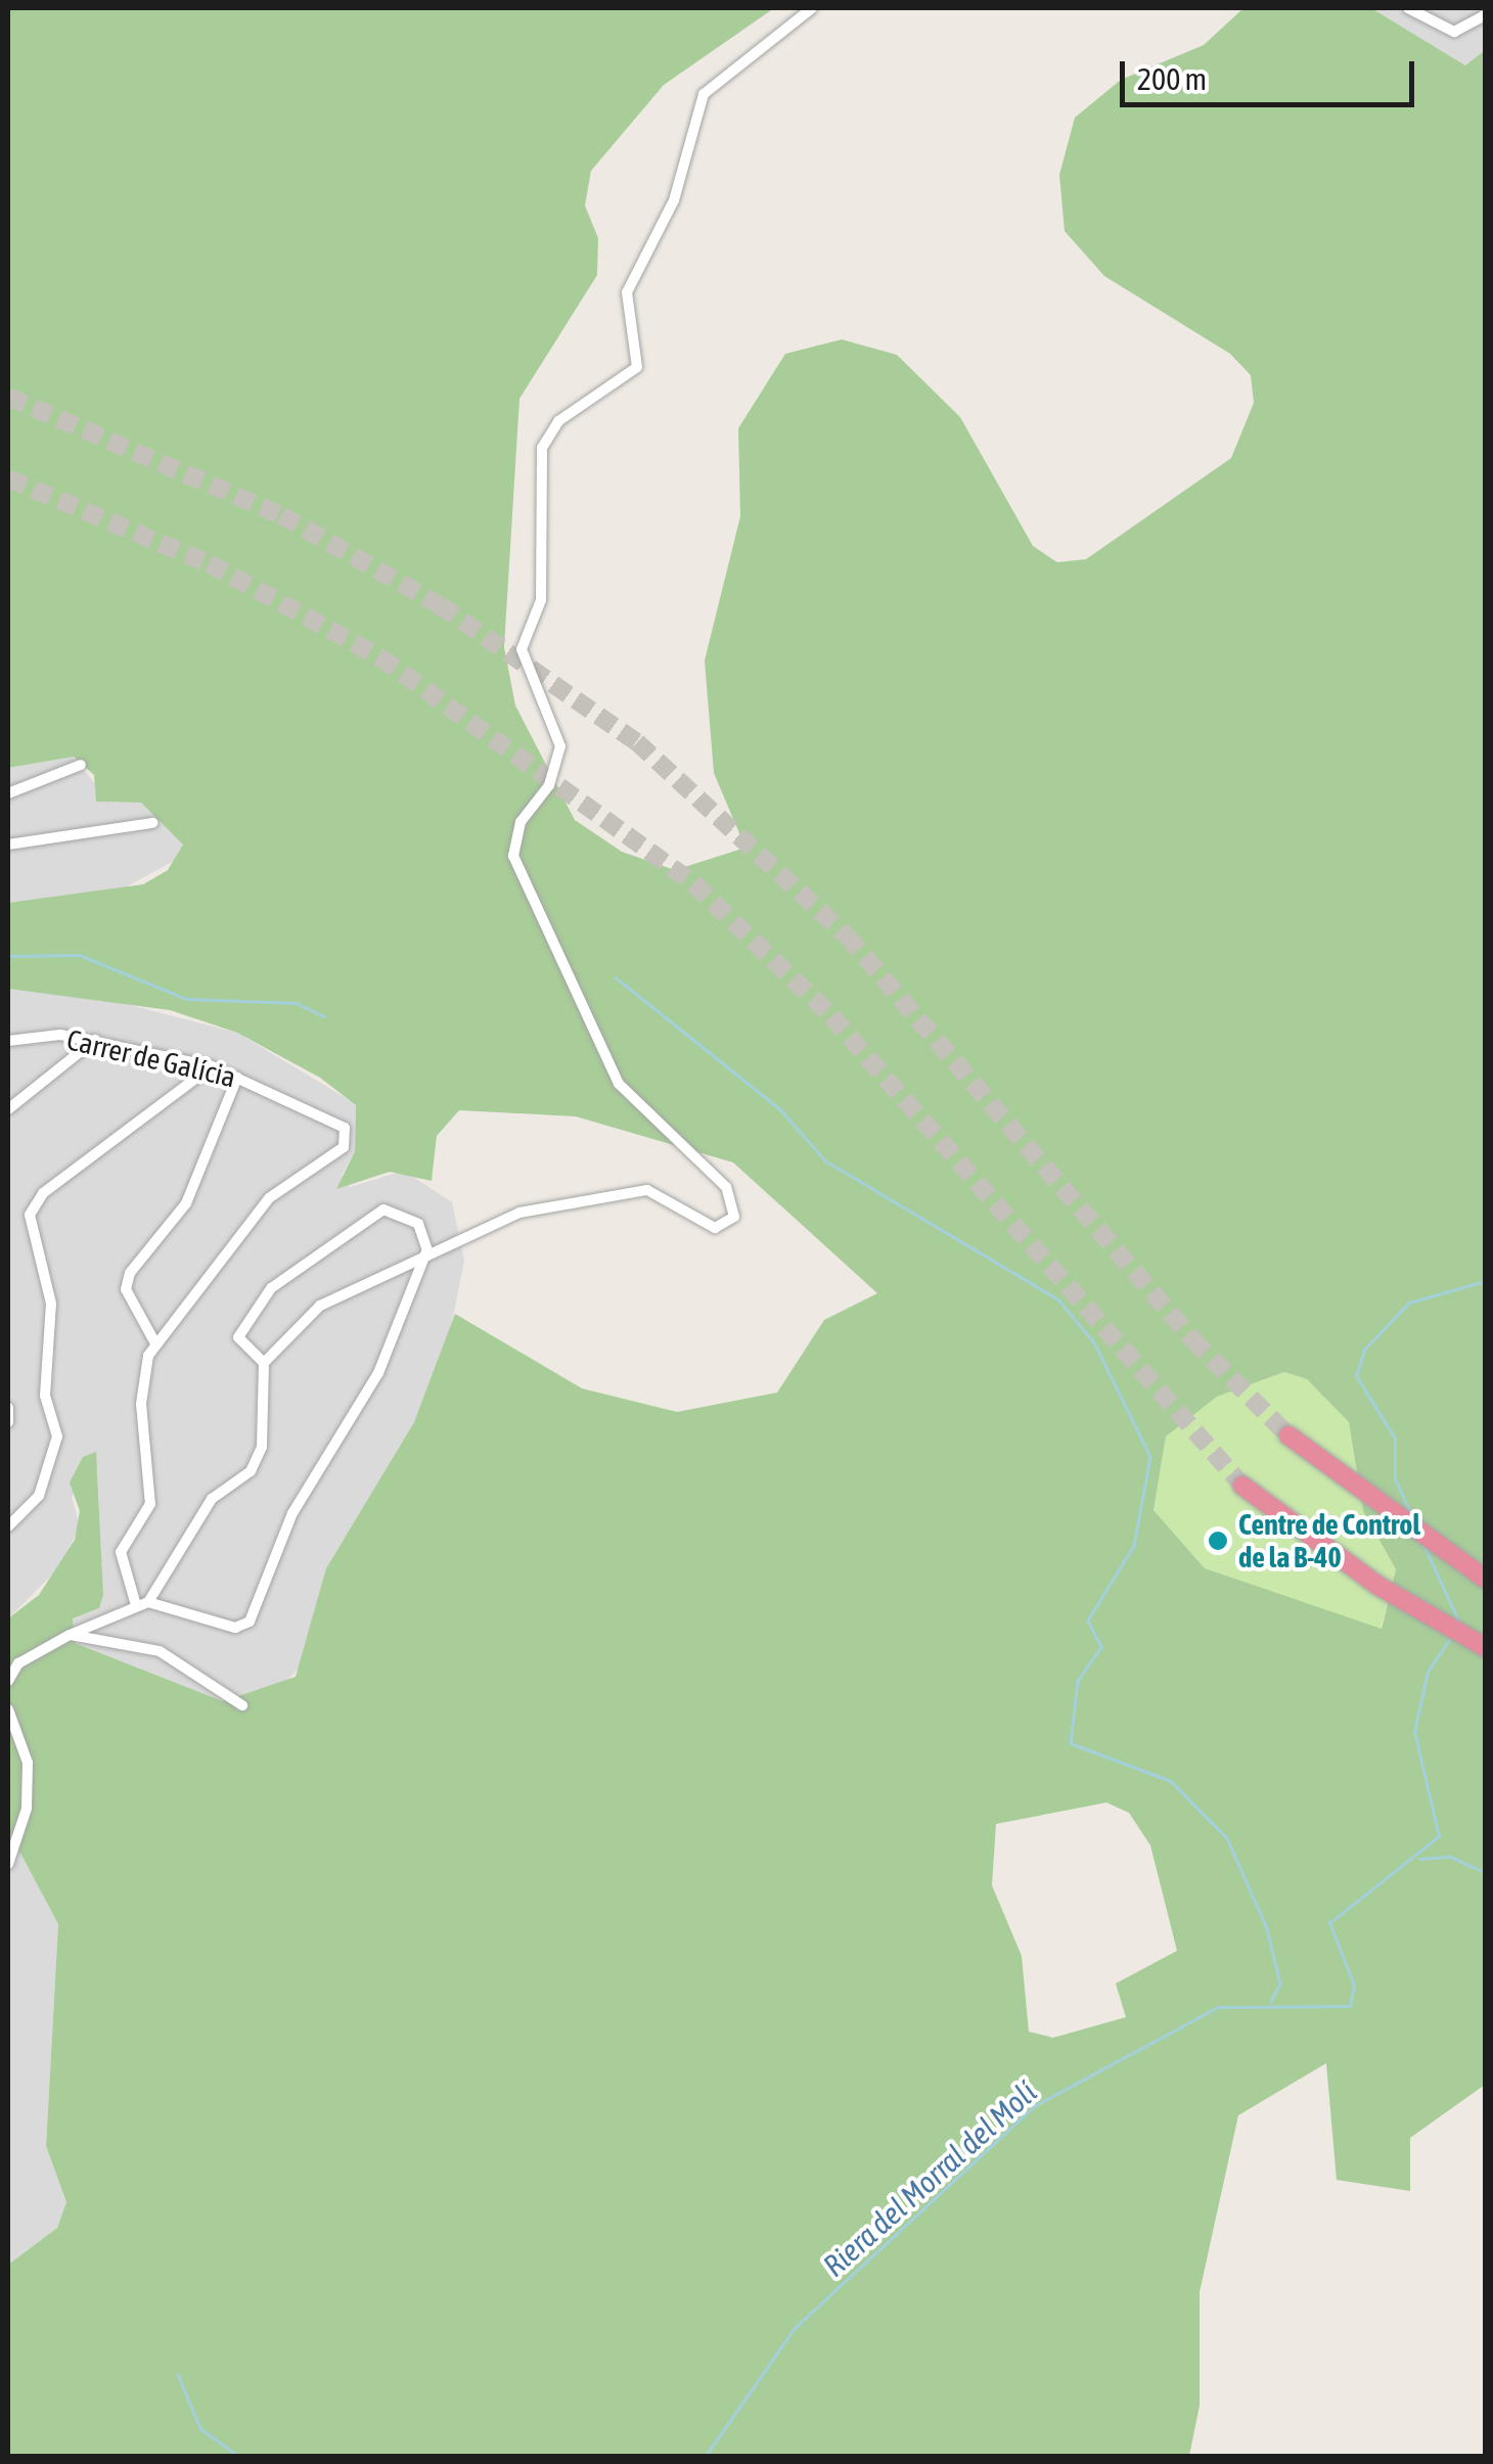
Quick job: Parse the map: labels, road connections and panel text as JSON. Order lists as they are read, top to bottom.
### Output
{
  "streets": {
    "street": ["Carrer de Galícia"]
  },
  "water": ["Riera del Morral del Molí"],
  "places": ["Centre de Control de la B-40"],
  "scale_bar": "200 m"
}
